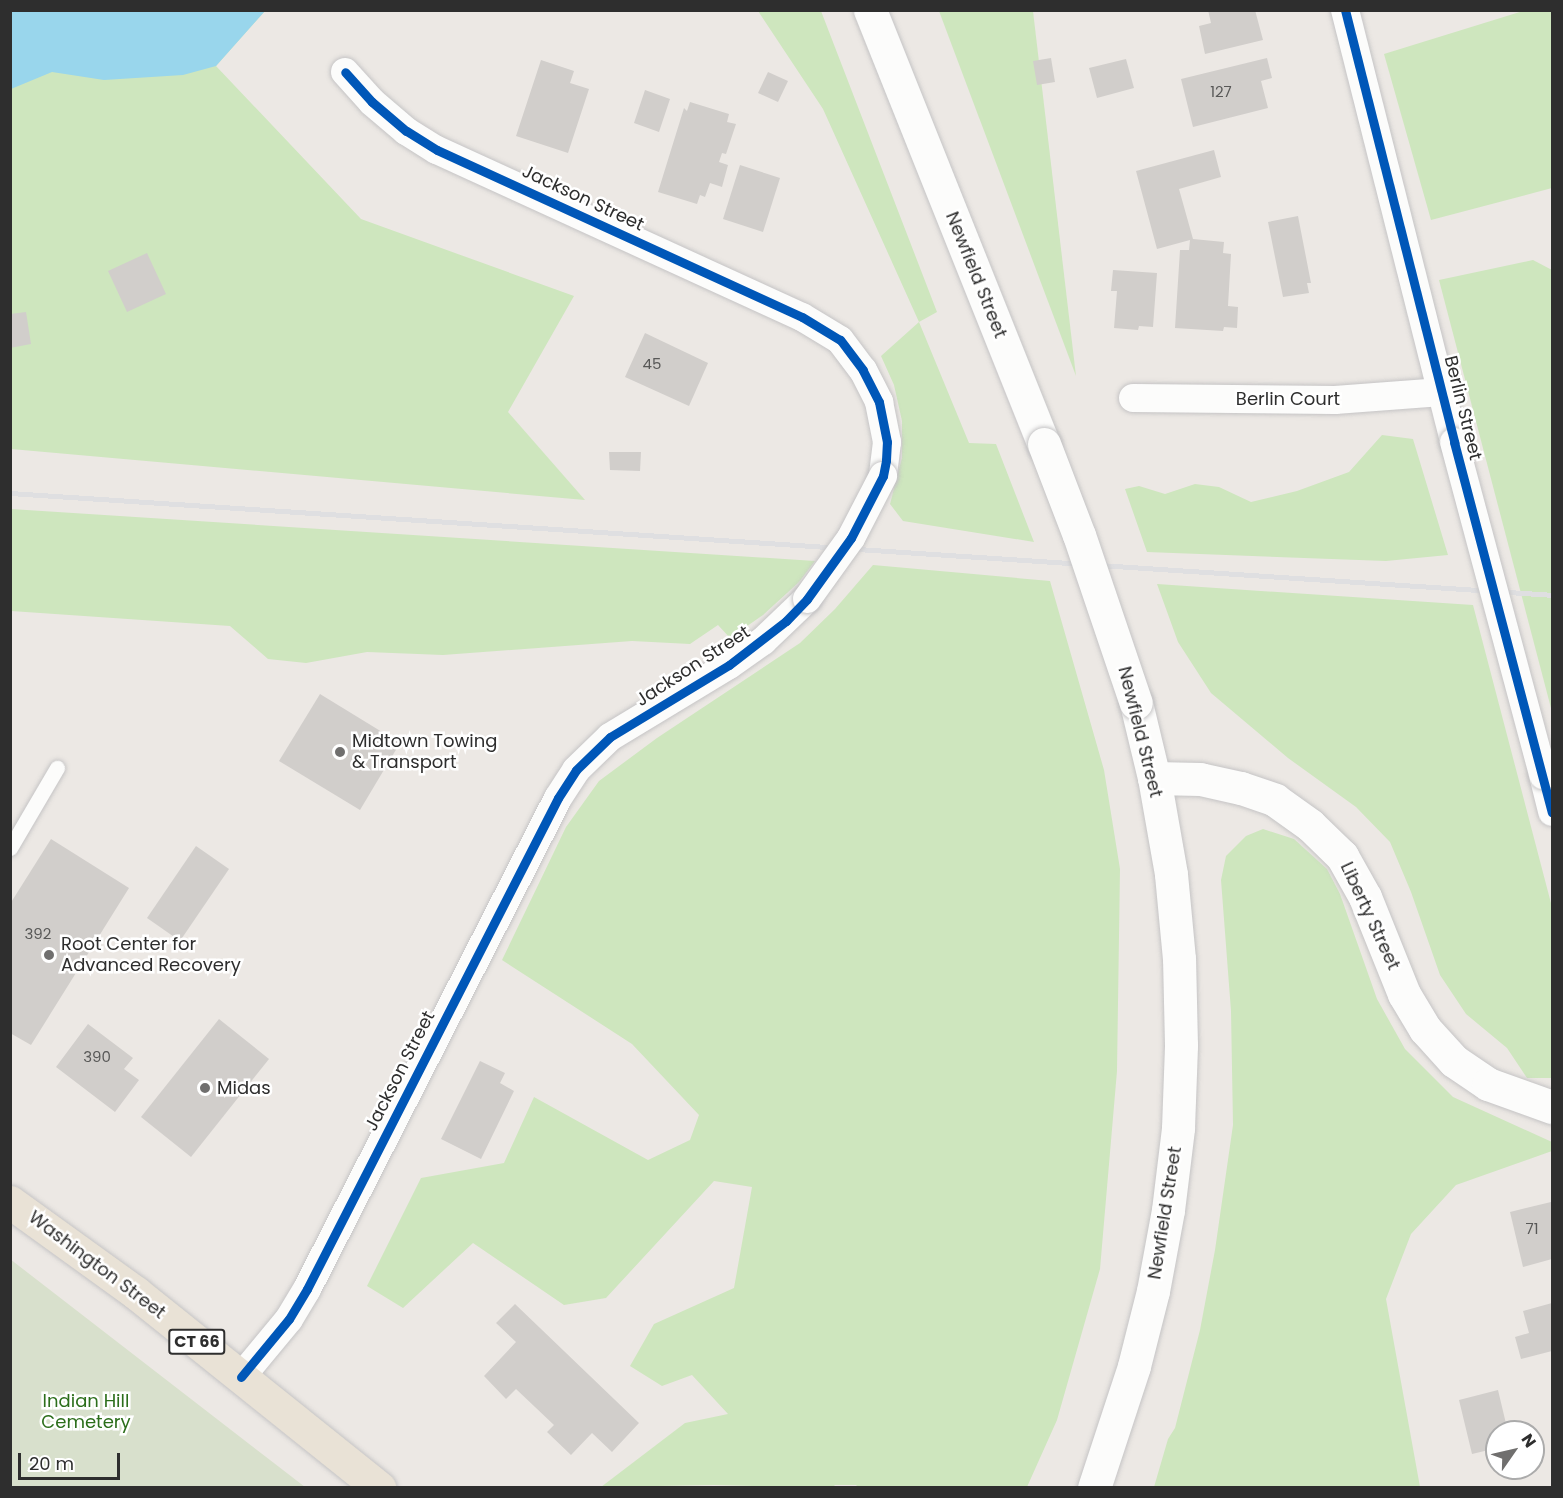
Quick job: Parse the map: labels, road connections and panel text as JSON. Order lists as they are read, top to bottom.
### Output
{
  "streets": {
    "highway": ["Washington Street", "CT 66"],
    "main road": ["Newfield Street", "Liberty Street"],
    "street": ["Jackson Street", "Berlin Court", "Berlin Street"]
  },
  "crossings": [
    ["Jackson Street", "Washington Street"],
    ["Newfield Street", "Liberty Street"],
    ["Berlin Court", "Berlin Street"]
  ],
  "parks": ["Indian Hill Cemetery"],
  "places": ["Midtown Towing & Transport", "Root Center for Advanced Recovery", "Midas"],
  "house_numbers": [
    "127",
    "45",
    "392",
    "390",
    "71"
  ],
  "scale_bar": "20 m",
  "north": "top right"
}
